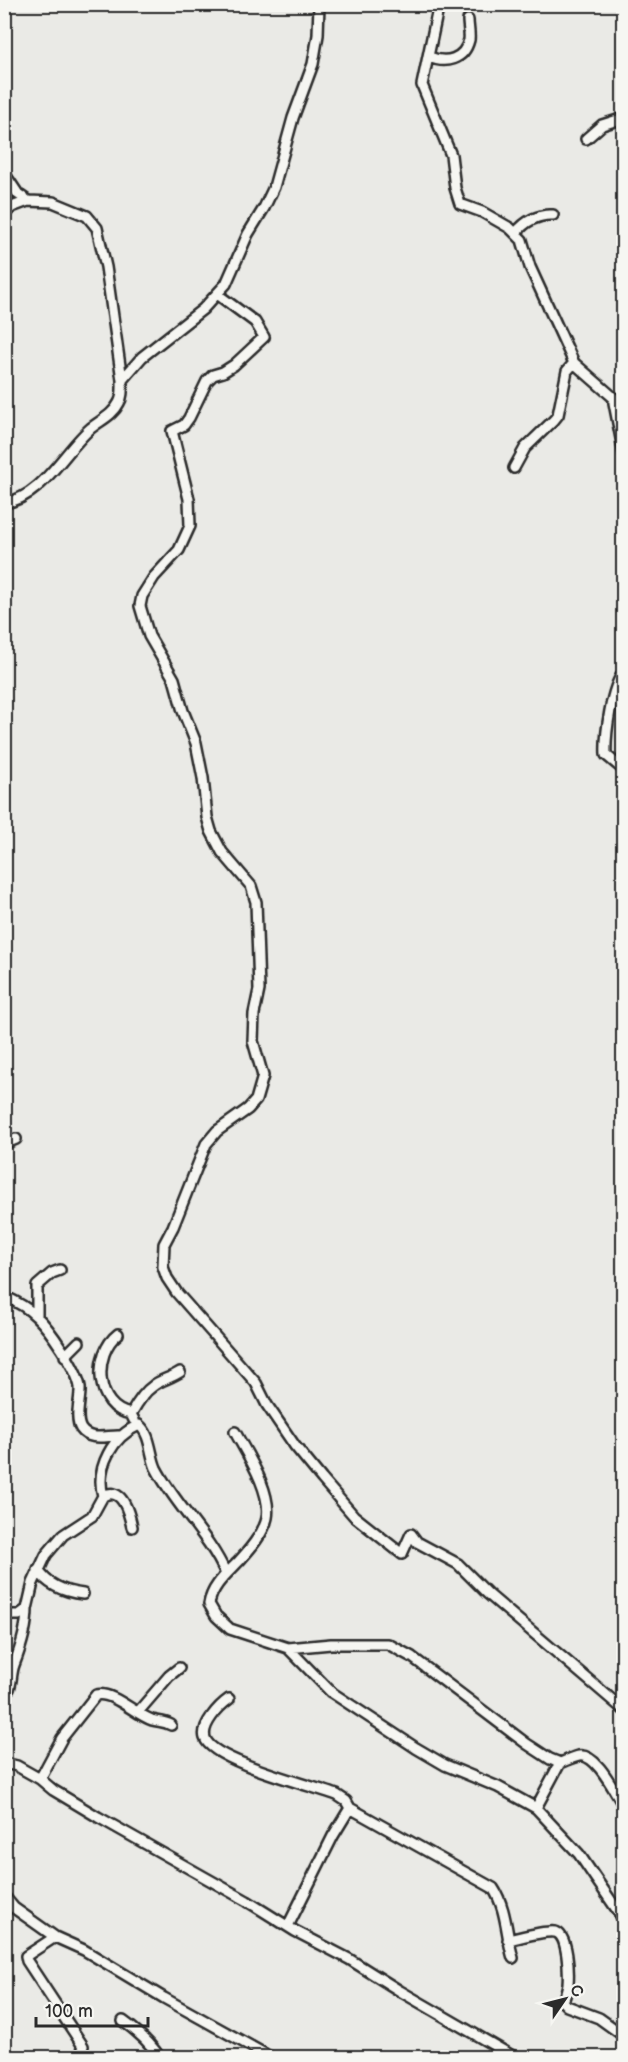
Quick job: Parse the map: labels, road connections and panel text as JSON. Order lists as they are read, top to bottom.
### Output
{
  "scale_bar": "100 m",
  "north": "top right"
}
